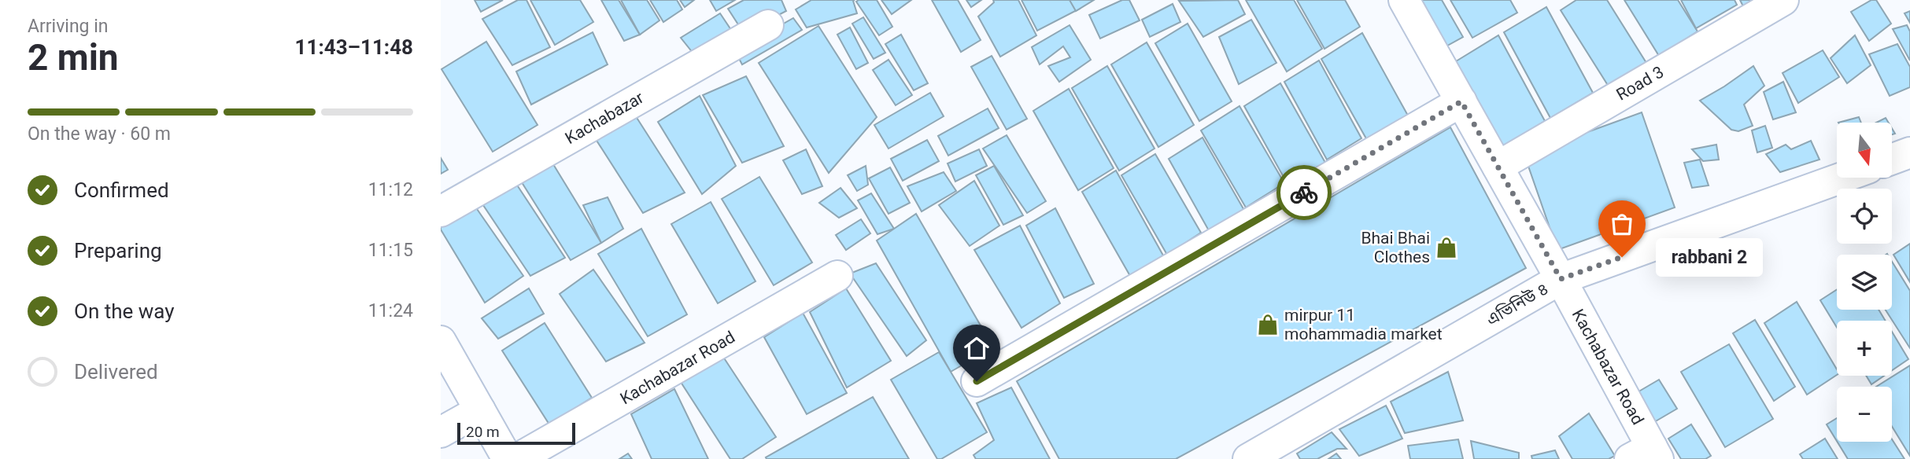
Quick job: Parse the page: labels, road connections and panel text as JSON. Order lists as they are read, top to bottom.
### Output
{
  "streets": {
    "street": [
      "Road 3",
      "Kachabazar",
      "এভিনিউ ৪",
      "Kachabazar Road"
    ]
  },
  "crossings": [
    ["Road 3", "Kachabazar Road"],
    ["এভিনিউ ৪", "Kachabazar Road"]
  ],
  "places": {
    "shop": ["Bhai Bhai Clothes", "mirpur 11 mohammadia market"],
    "other": ["rabbani 2"]
  },
  "scale_bar": "20 m",
  "north": "bottom",
  "page": {
    "heading": ["2 min", "Arriving in", "11:43–11:48"],
    "bar": "On the way · 60 m",
    "map_buttons": ["+", "−"],
    "list": [
      ["Confirmed", "11:12"],
      ["Preparing", "11:15"],
      ["On the way", "11:24"],
      "Delivered"
    ],
    "bubble": "rabbani 2",
    "scale": "20 m"
  }
}
